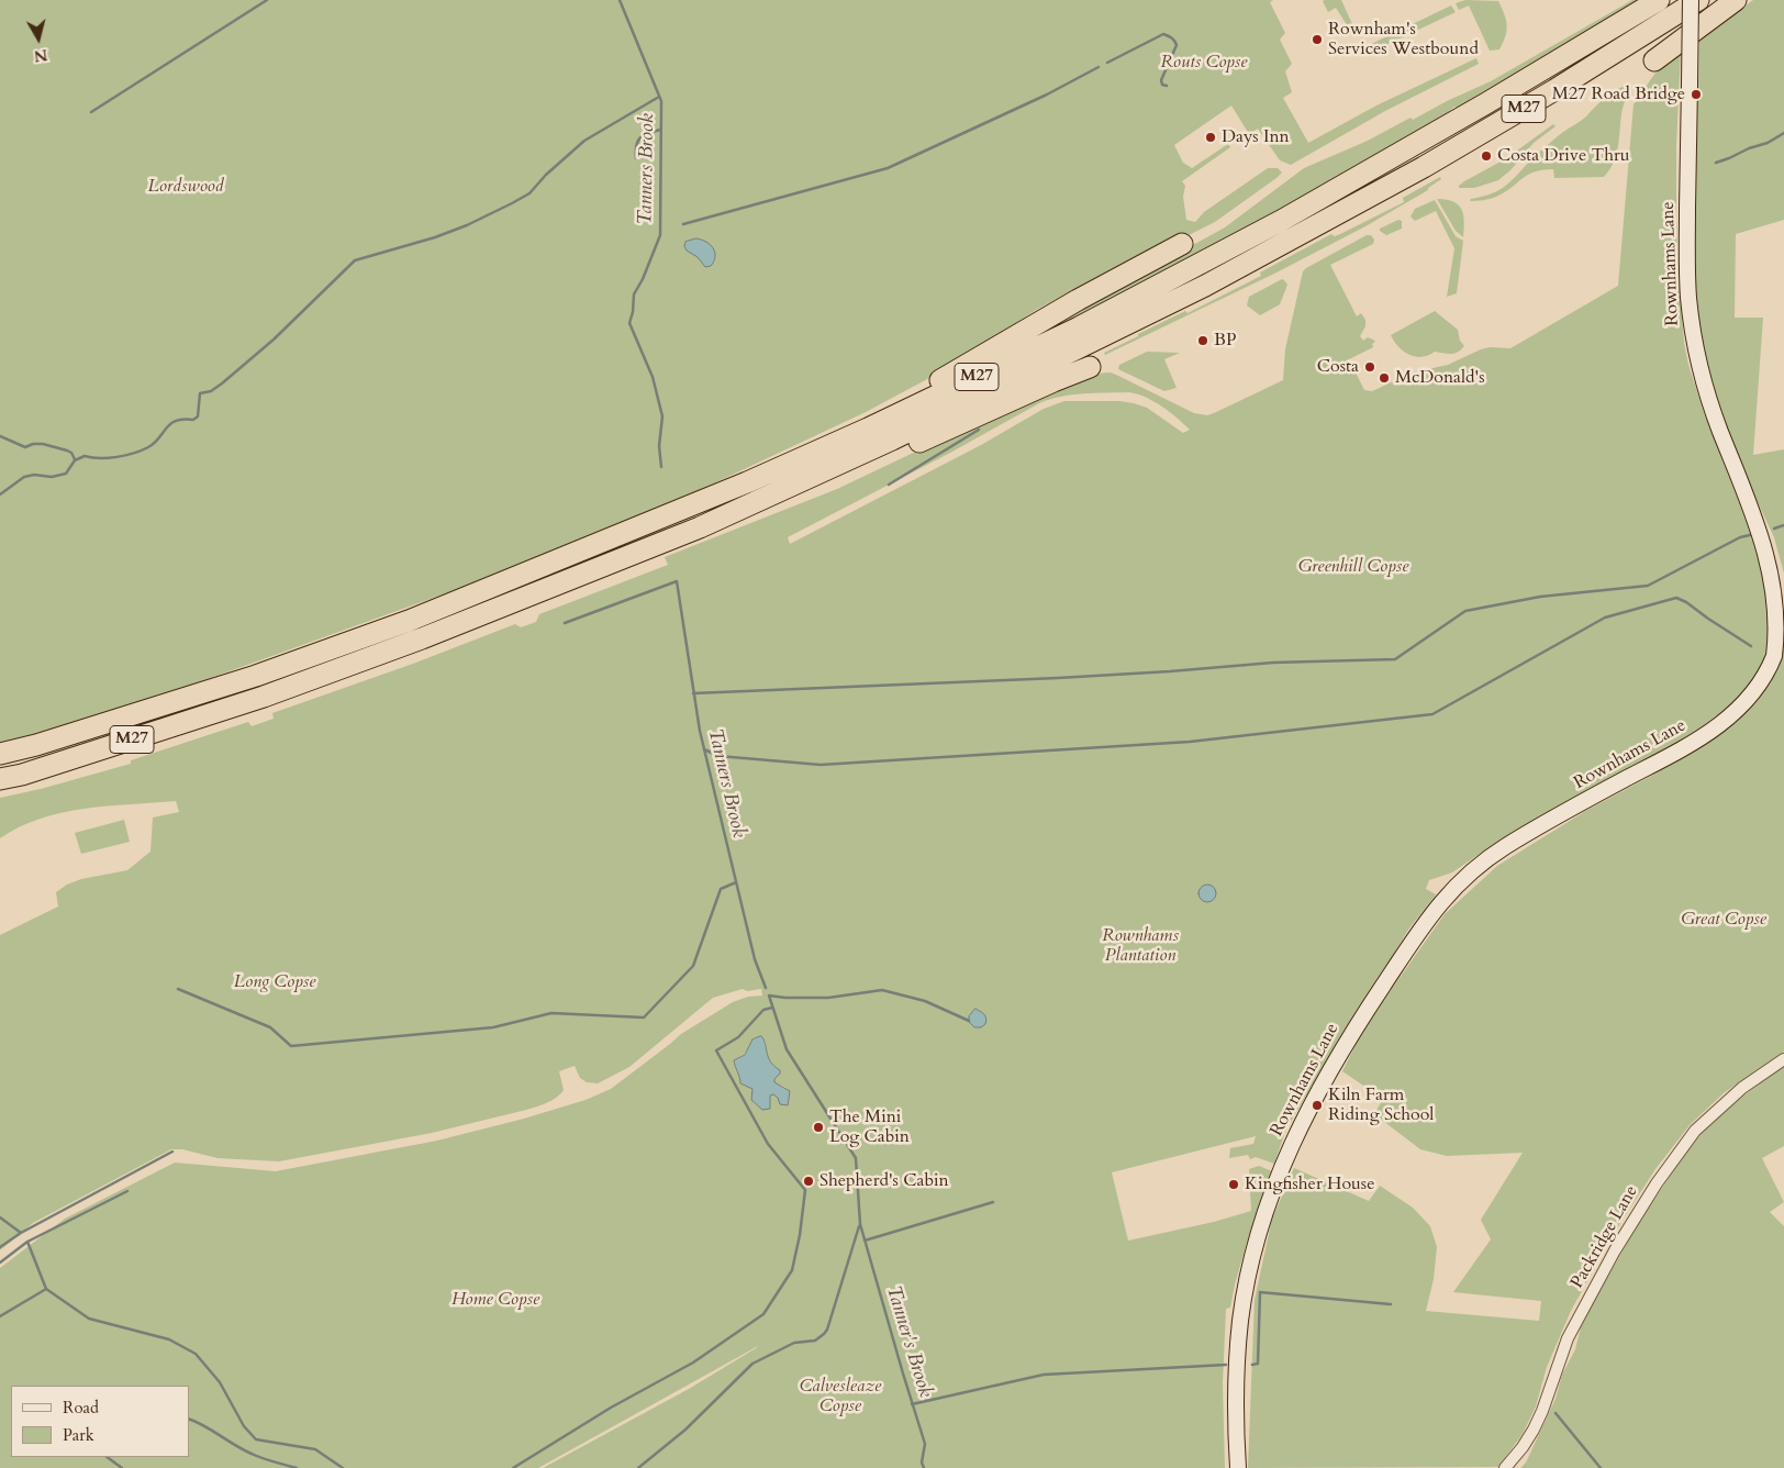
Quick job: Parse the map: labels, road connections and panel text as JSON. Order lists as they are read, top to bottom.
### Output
{
  "streets": {
    "highway": ["M27"],
    "street": ["Rownhams Lane", "Packridge Lane"]
  },
  "water": ["Tanners Brook", "Tanner's Brook"],
  "parks": [
    "Routs Copse",
    "Lordswood",
    "Greenhill Copse",
    "Great Copse",
    "Rownhams Plantation",
    "Long Copse",
    "Home Copse",
    "Calvesleaze Copse"
  ],
  "places": [
    "Rownham's Services Westbound",
    "M27 Road Bridge",
    "Days Inn",
    "Costa Drive Thru",
    "BP",
    "Costa",
    "McDonald's",
    "Kiln Farm Riding School",
    "The Mini Log Cabin",
    "Shepherd's Cabin",
    "Kingfisher House"
  ],
  "legend": ["Road", "Park"],
  "north": "bottom"
}
